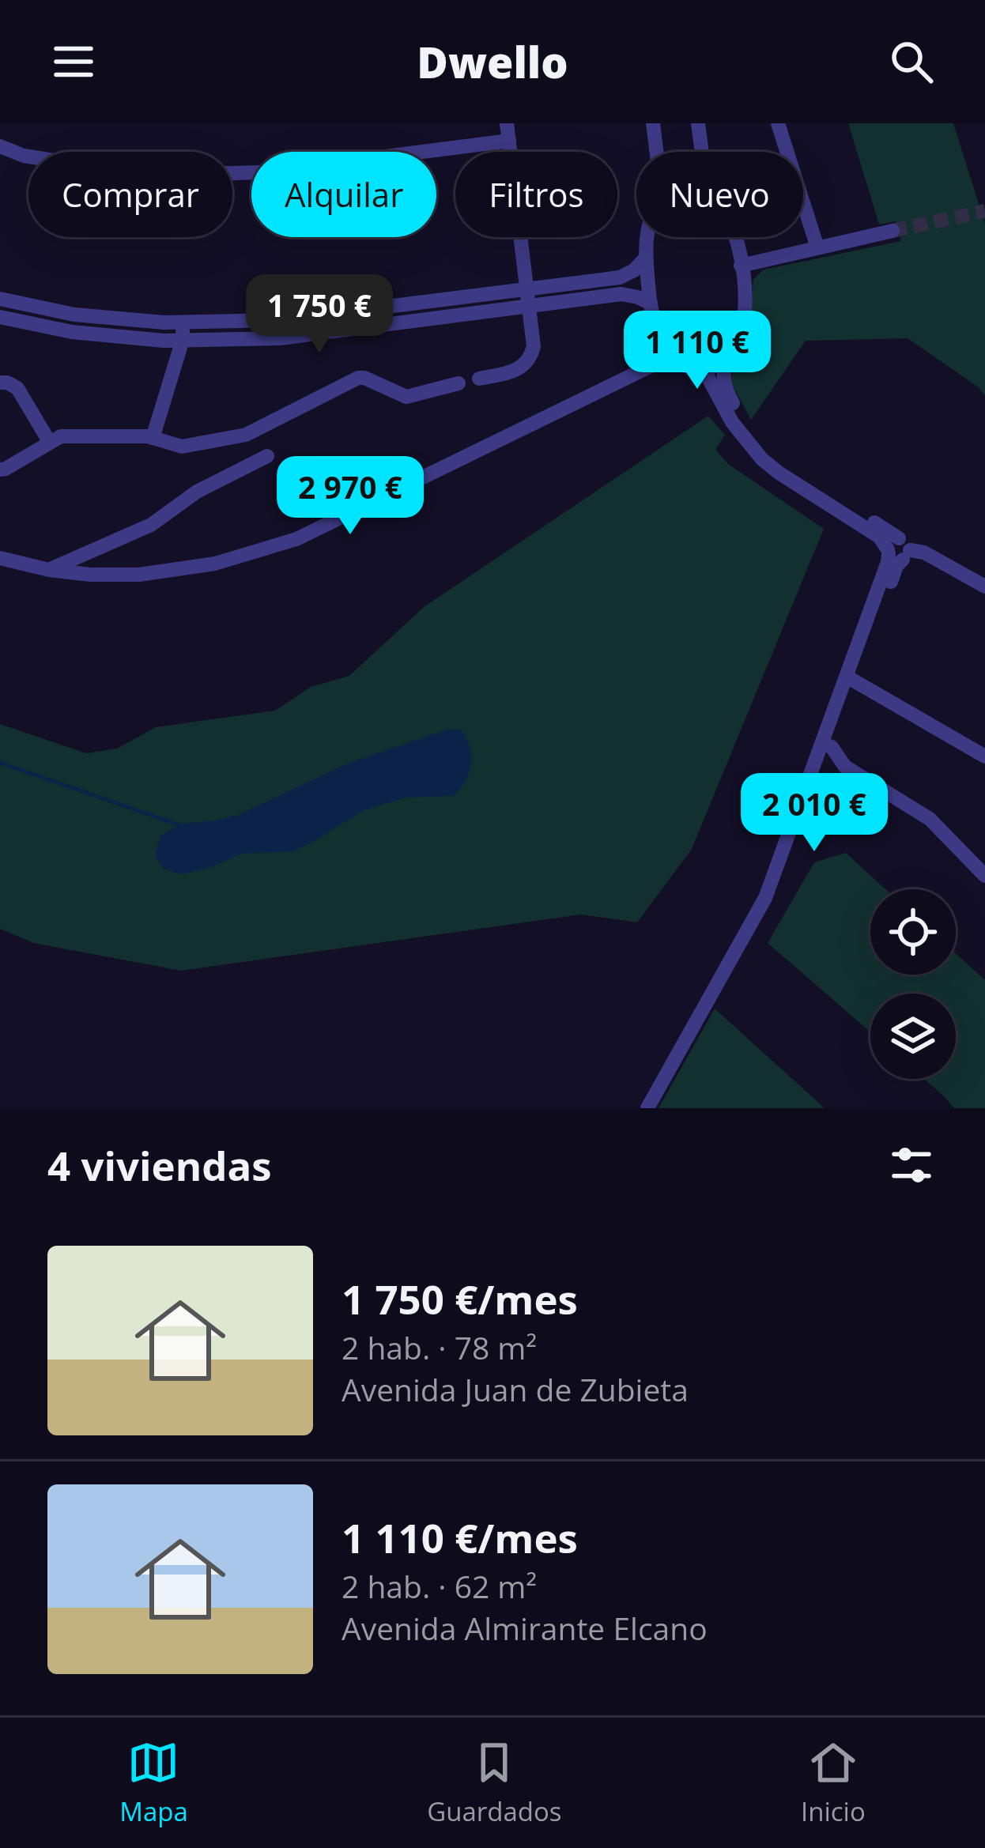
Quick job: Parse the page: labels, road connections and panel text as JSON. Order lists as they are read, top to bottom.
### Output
{
  "page": {
    "header": "Dwello",
    "chip": [
      "Comprar",
      "Alquilar",
      "Filtros",
      "Nuevo"
    ],
    "price": [
      "1 750 €",
      "1 110 €",
      "2 970 €",
      "2 010 €"
    ],
    "heading": "4 viviendas",
    "list": [
      {
        "name": "1 750 €/mes",
        "note": "2 hab. · 78 m² · Avenida Juan de Zubieta"
      },
      {
        "name": "1 110 €/mes",
        "note": "2 hab. · 62 m² · Avenida Almirante Elcano"
      }
    ],
    "tabs": ["Mapa", "Guardados", "Inicio"]
  }
}
